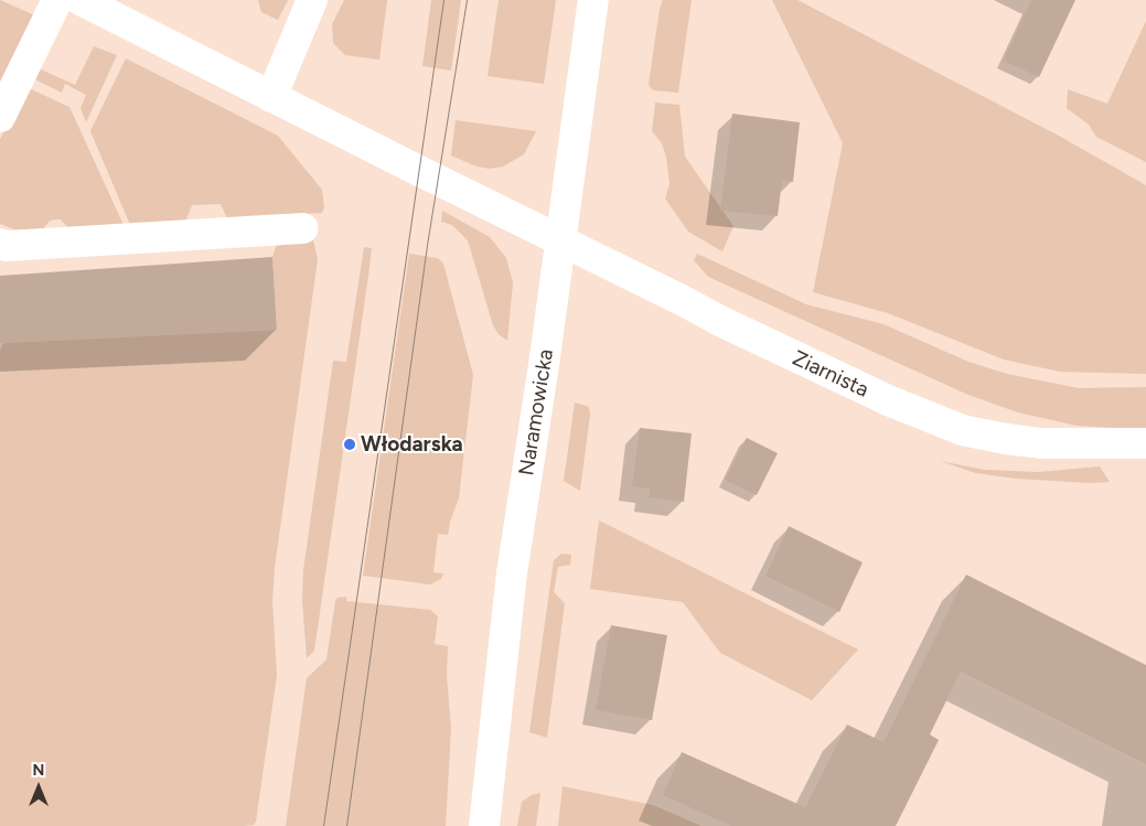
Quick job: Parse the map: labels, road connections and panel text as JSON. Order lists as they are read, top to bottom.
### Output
{
  "streets": {
    "street": ["Ziarnista", "Naramowicka"]
  },
  "crossings": [
    ["Ziarnista", "Naramowicka"]
  ],
  "places": ["Włodarska"],
  "north": "top"
}
